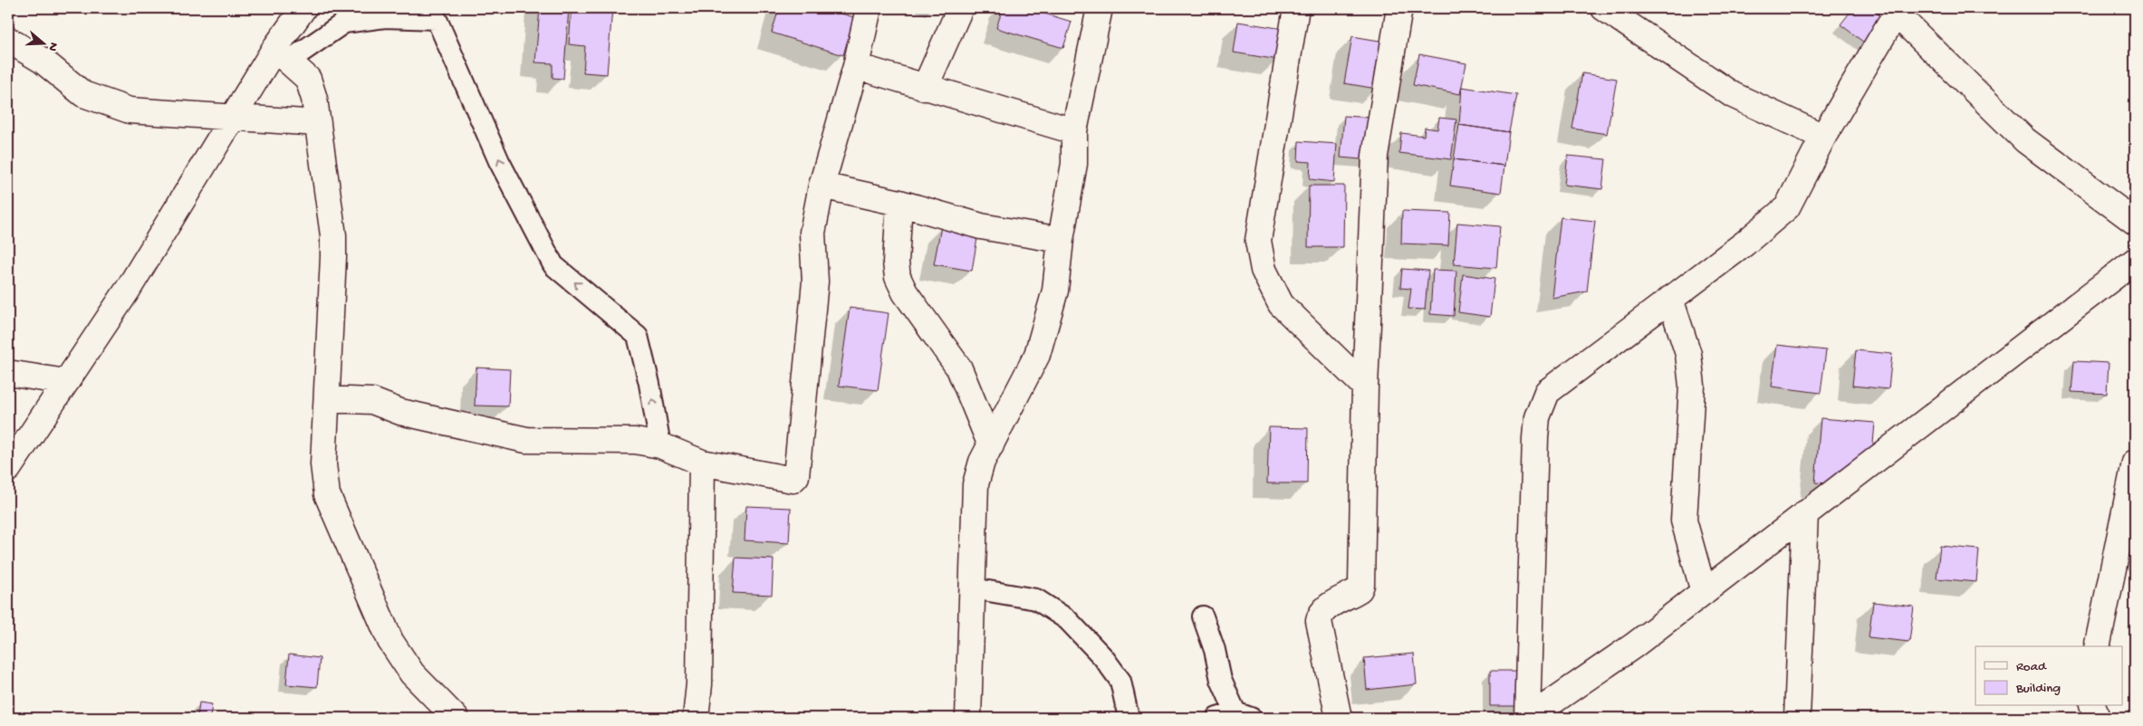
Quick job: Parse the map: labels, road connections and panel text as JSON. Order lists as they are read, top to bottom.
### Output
{
  "legend": ["Road", "Building"],
  "north": "right"
}
